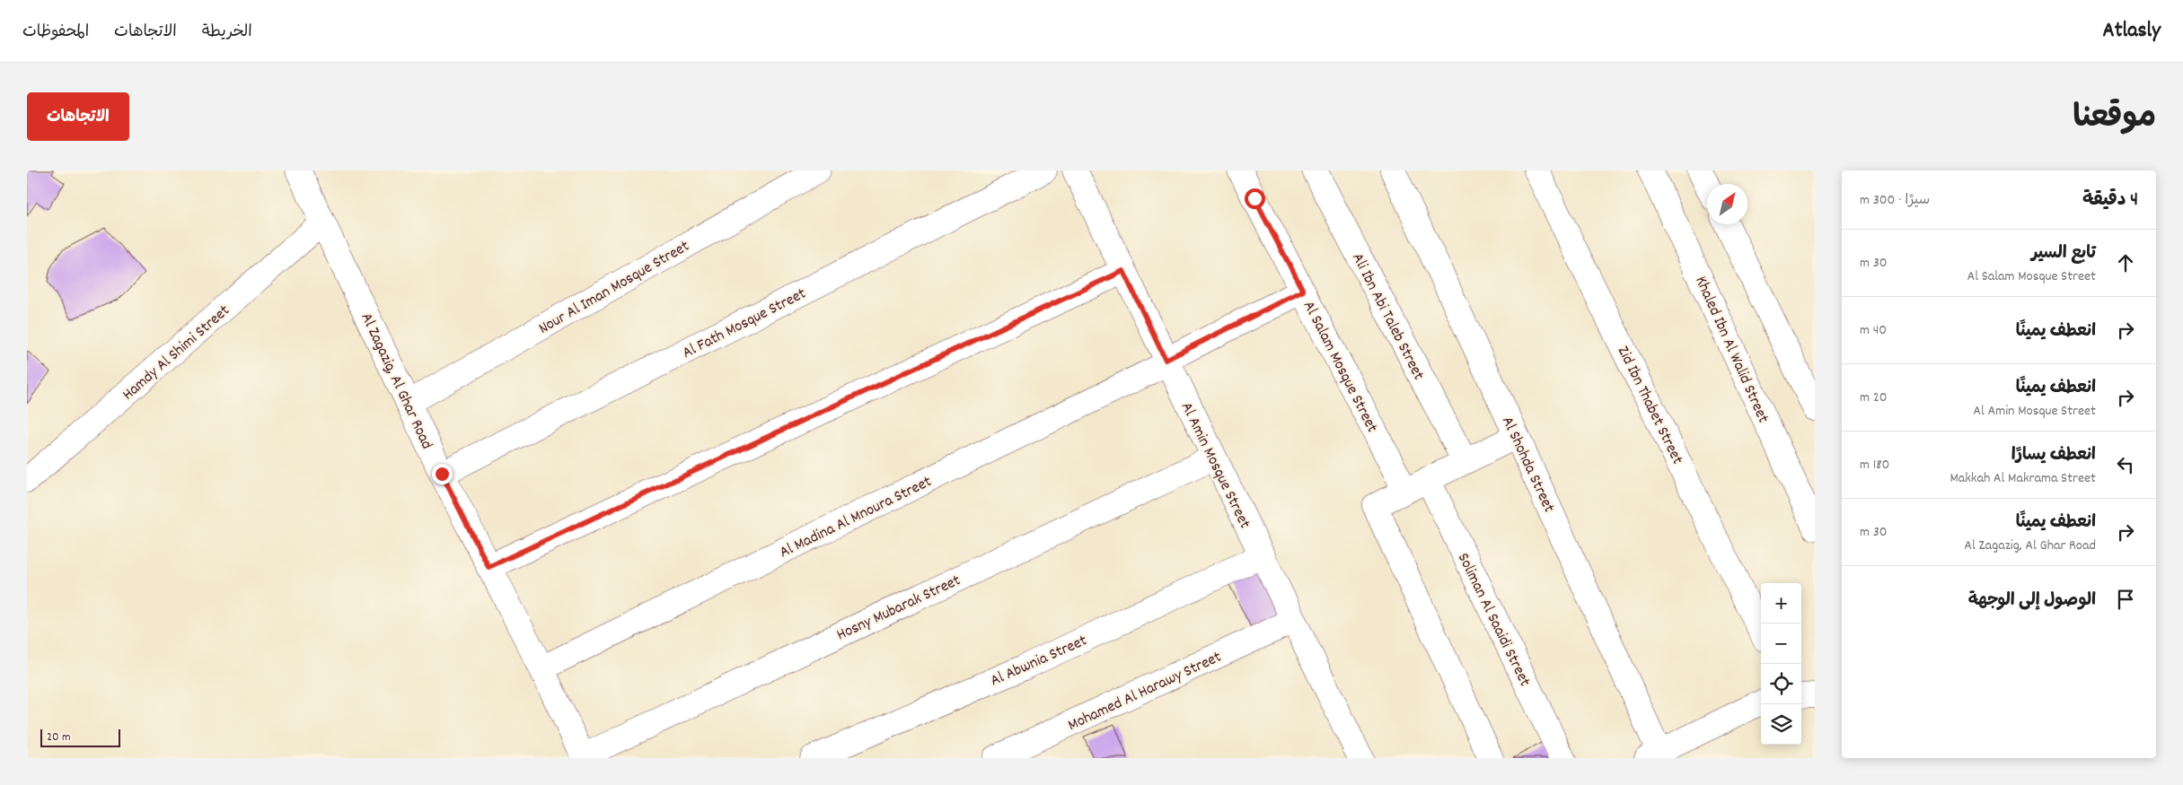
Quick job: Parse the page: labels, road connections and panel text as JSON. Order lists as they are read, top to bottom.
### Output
{
  "streets": {
    "street": [
      "Nour Al Iman Mosque Street",
      "Ali Ibn Abi Taleb Street",
      "Al Fath Mosque Street",
      "Khaled Ibn Al Walid Street",
      "Hamdy Al Shimi Street",
      "Al Salam Mosque Street",
      "Al Zagazig, Al Ghar Road",
      "Zid Ibn Thabet Street",
      "Al Shohda Street",
      "Al Amin Mosque Street",
      "Al Madina Al Mnoura Street",
      "Hosny Mubarak Street",
      "Soliman Al Saaidi Street",
      "Al Abwnia Street",
      "Mohamed Al Harawy Street"
    ]
  },
  "crossings": [
    ["Nour Al Iman Mosque Street", "Al Zagazig, Al Ghar Road"],
    ["Al Fath Mosque Street", "Al Zagazig, Al Ghar Road"],
    ["Hamdy Al Shimi Street", "Al Zagazig, Al Ghar Road"],
    ["Al Salam Mosque Street", "Al Madina Al Mnoura Street"],
    ["Al Zagazig, Al Ghar Road", "Al Madina Al Mnoura Street"],
    ["Al Zagazig, Al Ghar Road", "Hosny Mubarak Street"],
    ["Al Amin Mosque Street", "Al Madina Al Mnoura Street"],
    ["Al Amin Mosque Street", "Hosny Mubarak Street"],
    ["Al Amin Mosque Street", "Al Abwnia Street"],
    ["Al Amin Mosque Street", "Mohamed Al Harawy Street"]
  ],
  "scale_bar": "20 m",
  "north": "top right",
  "page": {
    "header": "Atlasly",
    "nav": ["الخريطة", "الاتجاهات", "المحفوظات"],
    "title": "موقعنا",
    "buttons": "الاتجاهات",
    "heading": ["4 دقيقة", "سيرًا · 300 m"],
    "list": [
      ["تابع السير", "Al Salam Mosque Street", "30 m"],
      ["انعطف يمينًا", "40 m"],
      ["انعطف يمينًا", "Al Amin Mosque Street", "20 m"],
      ["انعطف يسارًا", "Makkah Al Makrama Street", "180 m"],
      ["انعطف يمينًا", "Al Zagazig, Al Ghar Road", "30 m"],
      "الوصول إلى الوجهة"
    ],
    "map_buttons": ["+", "−"],
    "scale": "20 m"
  }
}
